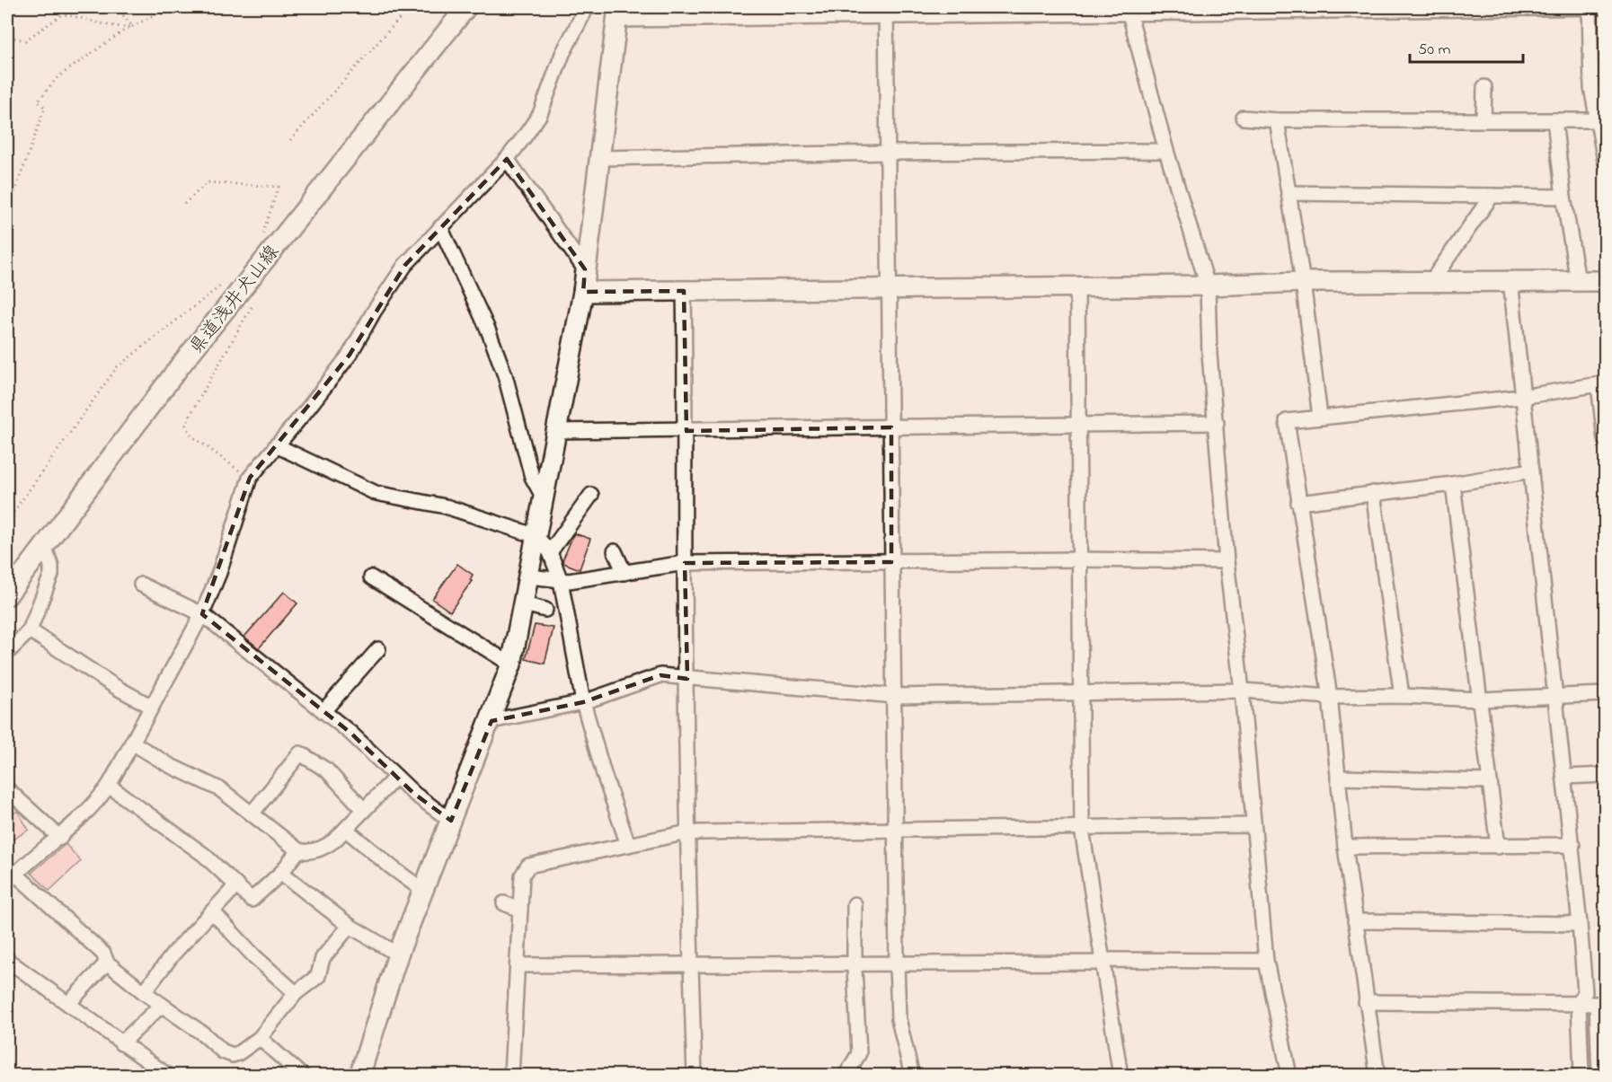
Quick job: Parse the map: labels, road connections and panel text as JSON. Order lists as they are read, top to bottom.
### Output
{
  "streets": {
    "street": ["県道浅井犬山線"]
  },
  "scale_bar": "50 m"
}
